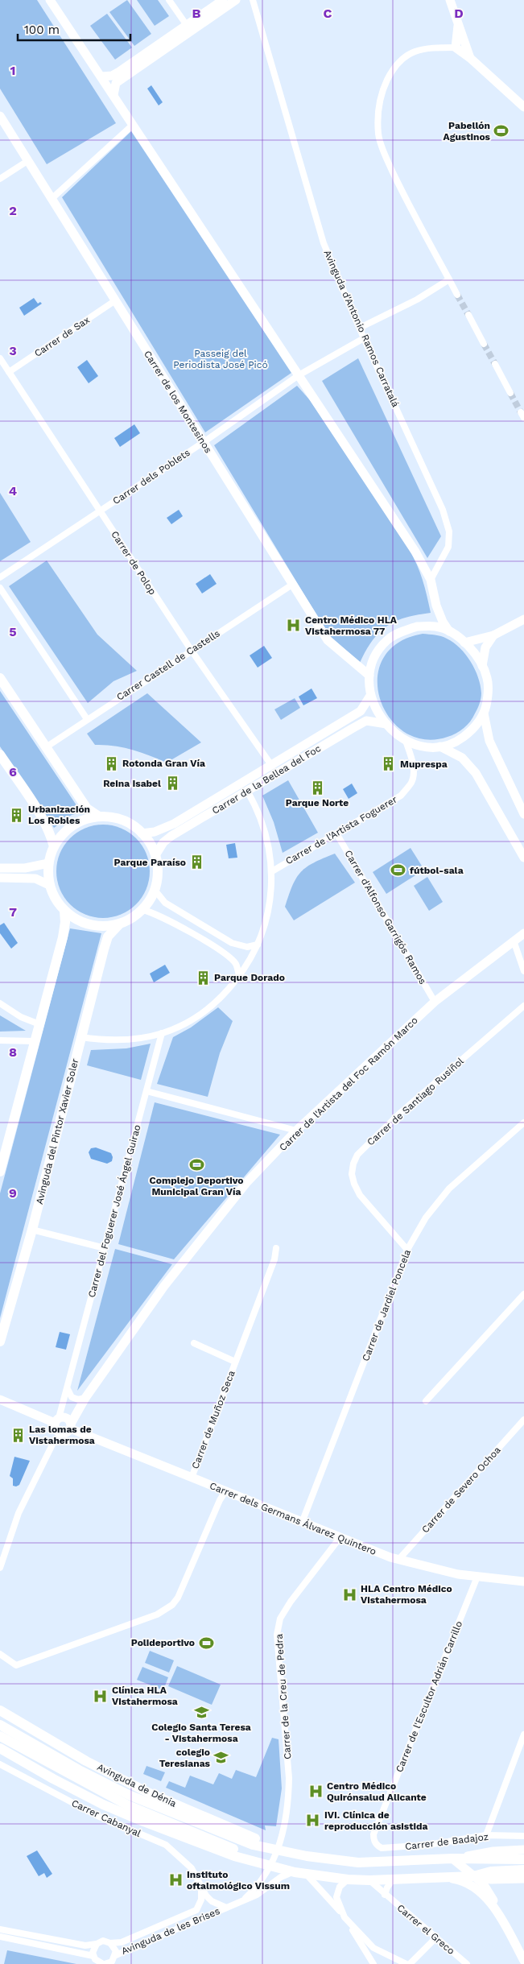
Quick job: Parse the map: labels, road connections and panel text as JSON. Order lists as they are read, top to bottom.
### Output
{
  "streets": {
    "main road": [
      "Carrer de los Montesinos",
      "Carrer de la Bellea del Foc",
      "Carrer de l'Artista del Foc Ramón Marco",
      "Avinguda del Pintor Xavier Soler",
      "Carrer dels Germans Álvarez Quintero",
      "Avinguda de Dénia"
    ],
    "street": [
      "Avinguda d'Antonio Ramos Carratalá",
      "Carrer de Sax",
      "Carrer dels Poblets",
      "Carrer de Polop",
      "Carrer Castell de Castells",
      "Carrer de l'Artista Foguerer",
      "Carrer d'Alfonso Garrigós Ramos",
      "Carrer de Santiago Rusiñol",
      "Carrer del Foguerer José Ángel Guirao",
      "Carrer de Jardiel Poncela",
      "Carrer de Muñoz Seca",
      "Carrer de Severo Ochoa",
      "Carrer de la Creu de Pedra",
      "Carrer de l'Escultor Adrián Carrillo",
      "Carrer Cabanyal",
      "Carrer de Badajoz",
      "Carrer el Greco",
      "Avinguda de les Brises"
    ]
  },
  "crossings": [
    ["Avinguda d'Antonio Ramos Carratalá", "Carrer dels Poblets"],
    ["Carrer de Sax", "Carrer de los Montesinos"],
    ["Carrer de Sax", "Carrer de Polop"],
    ["Carrer de los Montesinos", "Carrer dels Poblets"],
    ["Carrer de los Montesinos", "Carrer Castell de Castells"],
    ["Carrer de los Montesinos", "Carrer de la Bellea del Foc"],
    ["Carrer de los Montesinos", "Carrer de l'Artista Foguerer"],
    ["Carrer dels Poblets", "Carrer de Polop"],
    ["Carrer de Polop", "Carrer Castell de Castells"],
    ["Carrer de Polop", "Carrer de la Bellea del Foc"],
    ["Carrer de la Bellea del Foc", "Carrer de l'Artista Foguerer"],
    ["Carrer de la Bellea del Foc", "Avinguda del Pintor Xavier Soler"],
    ["Carrer de l'Artista Foguerer", "Carrer d'Alfonso Garrigós Ramos"],
    ["Carrer d'Alfonso Garrigós Ramos", "Carrer de l'Artista del Foc Ramón Marco"],
    ["Carrer de l'Artista del Foc Ramón Marco", "Carrer del Foguerer José Ángel Guirao"],
    ["Carrer de l'Artista del Foc Ramón Marco", "Carrer dels Germans Álvarez Quintero"],
    ["Carrer de Santiago Rusiñol", "Carrer de Jardiel Poncela"],
    ["Carrer del Foguerer José Ángel Guirao", "Carrer dels Germans Álvarez Quintero"],
    ["Carrer de Jardiel Poncela", "Carrer dels Germans Álvarez Quintero"],
    ["Carrer de Muñoz Seca", "Carrer dels Germans Álvarez Quintero"],
    ["Carrer de Severo Ochoa", "Carrer dels Germans Álvarez Quintero"],
    ["Carrer dels Germans Álvarez Quintero", "Carrer de la Creu de Pedra"],
    ["Carrer dels Germans Álvarez Quintero", "Carrer de l'Escultor Adrián Carrillo"],
    ["Carrer de la Creu de Pedra", "Avinguda de Dénia"],
    ["Carrer de la Creu de Pedra", "Avinguda de les Brises"],
    ["Carrer de l'Escultor Adrián Carrillo", "Carrer de Badajoz"],
    ["Avinguda de Dénia", "Carrer el Greco"],
    ["Avinguda de Dénia", "Avinguda de les Brises"],
    ["Carrer Cabanyal", "Avinguda de les Brises"]
  ],
  "parks": ["Passeig del Periodista José Picó"],
  "places": {
    "sports": [
      "Pabellón Agustinos",
      "fútbol-sala",
      "Complejo Deportivo Municipal Gran Vía",
      "Polideportivo"
    ],
    "hospital": [
      "Centro Médico HLA Vistahermosa 77",
      "HLA Centro Médico Vistahermosa",
      "Clínica HLA Vistahermosa",
      "Centro Médico Quirónsalud Alicante",
      "IVI. Clínica de reproducción asistida",
      "Instituto oftalmológico Vissum"
    ],
    "building": [
      "Rotonda Gran Vía",
      "Muprespa",
      "Reina Isabel",
      "Parque Norte",
      "Urbanización Los Robles",
      "Parque Paraíso",
      "Parque Dorado",
      "Las lomas de Vistahermosa"
    ],
    "school or university": ["Colegio Santa Teresa - Vistahermosa", "colegio Teresianas"]
  },
  "scale_bar": "100 m",
  "grid": {
    "columns": ["B", "C", "D"],
    "rows": [
      "1",
      "2",
      "3",
      "4",
      "5",
      "6",
      "7",
      "8",
      "9"
    ]
  }
}
